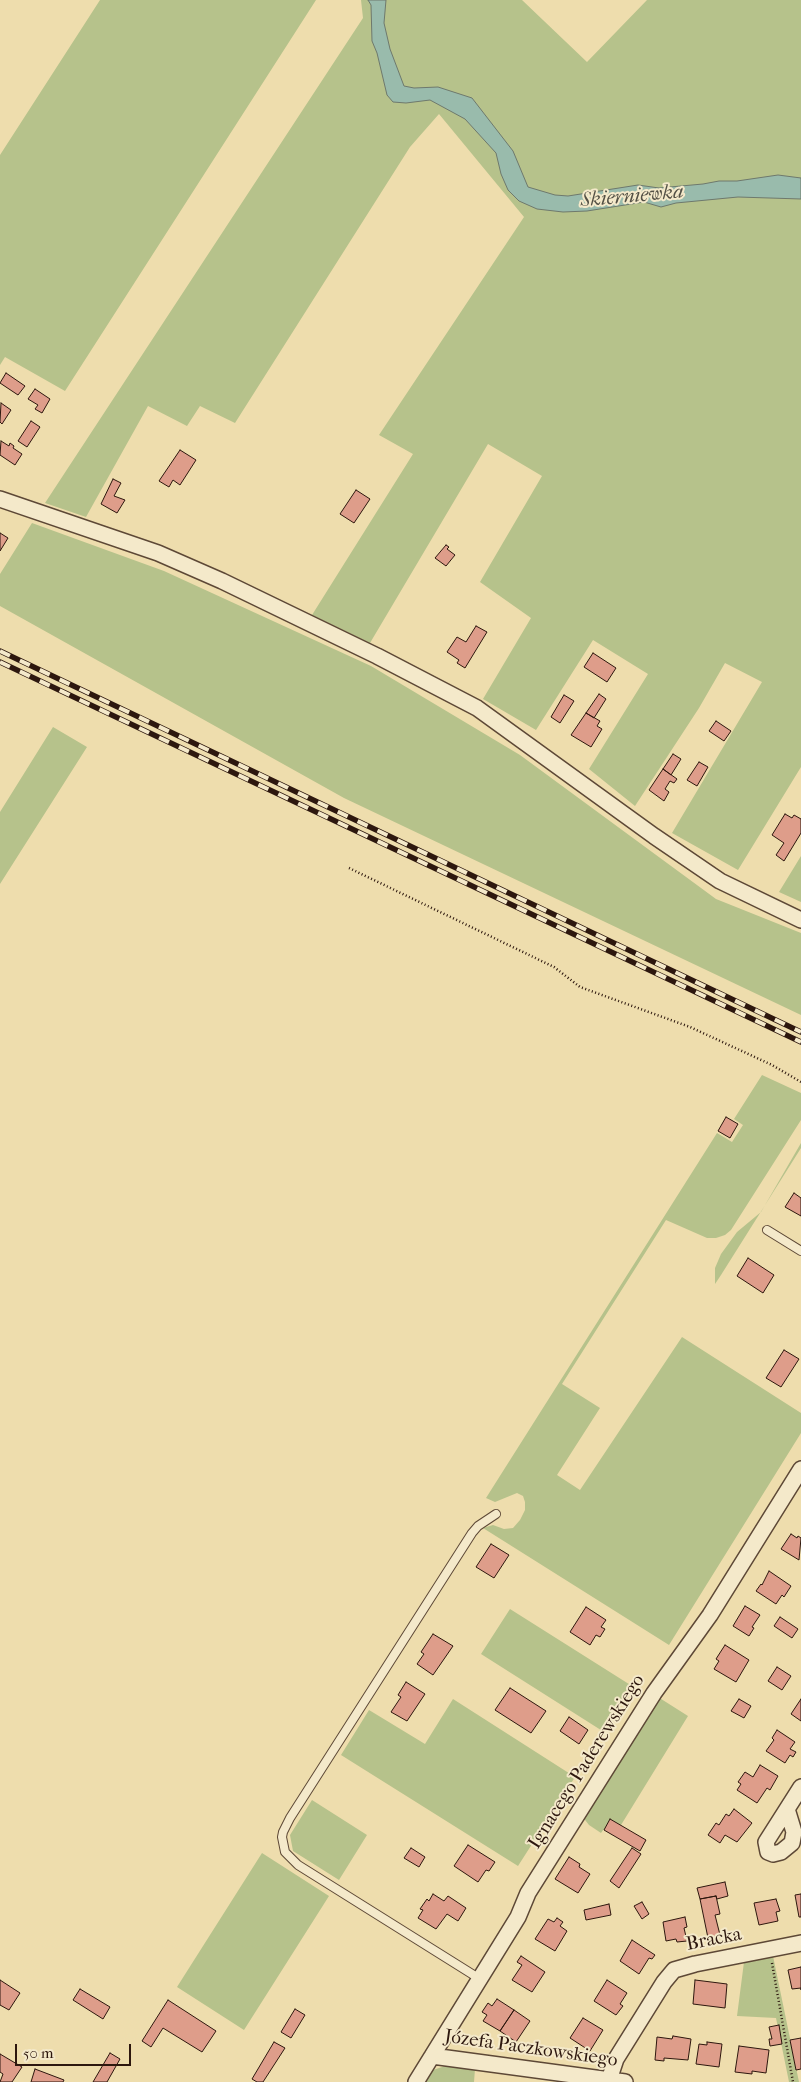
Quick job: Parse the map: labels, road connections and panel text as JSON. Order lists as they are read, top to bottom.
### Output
{
  "streets": {
    "street": ["Ignacego Paderewskiego", "Bracka", "Józefa Paczkowskiego"]
  },
  "crossings": [
    ["Ignacego Paderewskiego", "Józefa Paczkowskiego"],
    ["Bracka", "Józefa Paczkowskiego"]
  ],
  "water": ["Skierniewka"],
  "scale_bar": "50 m"
}
